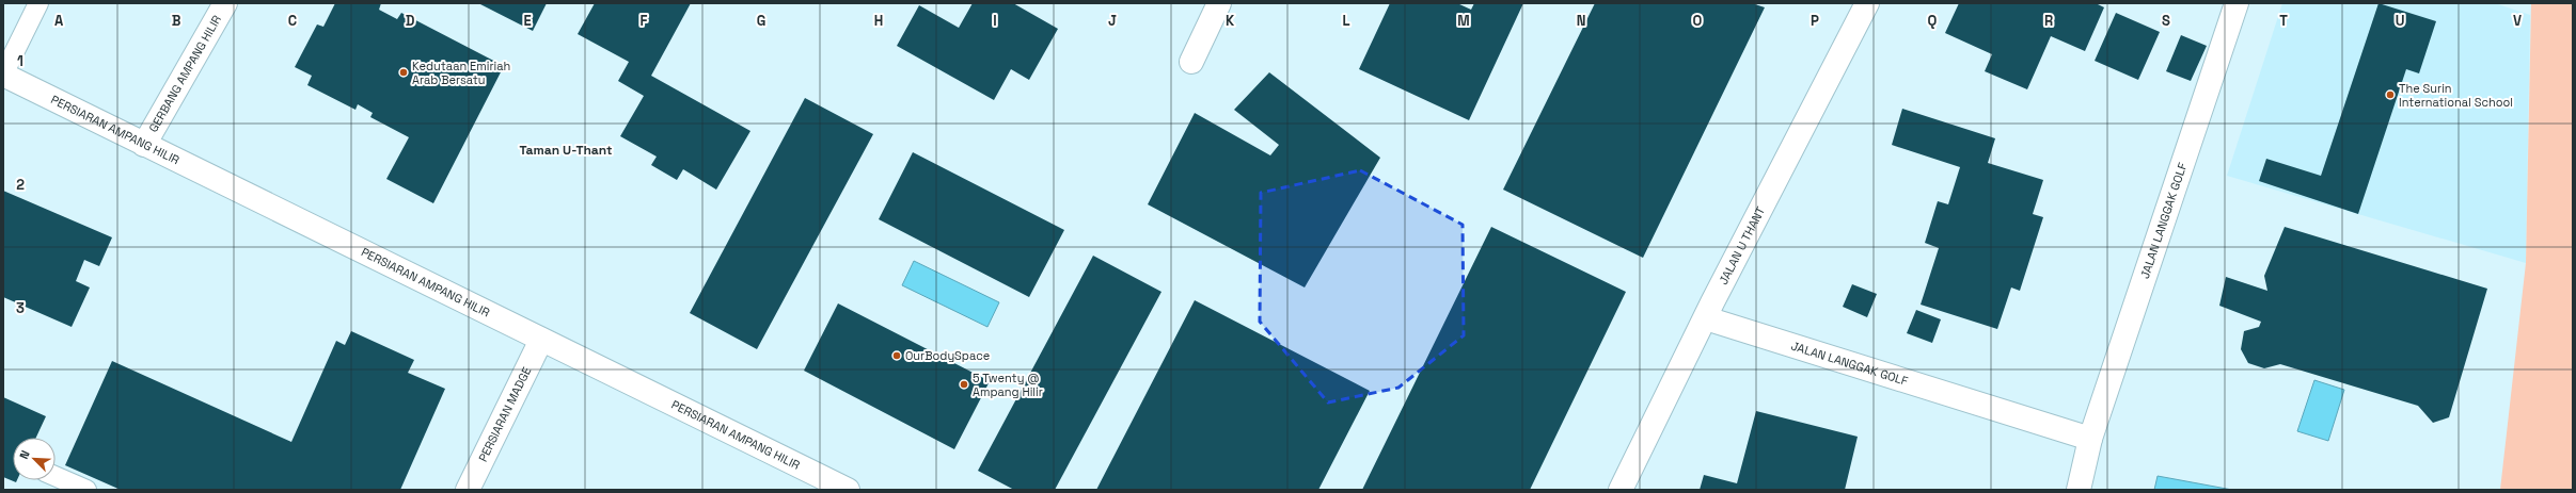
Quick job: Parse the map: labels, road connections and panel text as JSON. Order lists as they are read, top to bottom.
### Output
{
  "streets": {
    "street": [
      "GERBANG AMPANG HILIR",
      "PERSIARAN AMPANG HILIR",
      "JALAN LANGGAK GOLF",
      "JALAN U THANT",
      "PERSIARAN MADGE"
    ]
  },
  "crossings": [
    ["GERBANG AMPANG HILIR", "PERSIARAN AMPANG HILIR"],
    ["PERSIARAN AMPANG HILIR", "PERSIARAN MADGE"],
    ["JALAN LANGGAK GOLF", "JALAN U THANT"]
  ],
  "districts": ["Taman U-Thant"],
  "places": [
    "Kedutaan Emiriah Arab Bersatu",
    "The Surin International School",
    "OurBodySpace",
    "5 Twenty @ Ampang Hilir"
  ],
  "north": "top left",
  "grid": {
    "columns": [
      "A",
      "B",
      "C",
      "D",
      "E",
      "F",
      "G",
      "H",
      "I",
      "J",
      "K",
      "L",
      "M",
      "N",
      "O",
      "P",
      "Q",
      "R",
      "S",
      "T",
      "U",
      "V"
    ],
    "rows": ["1", "2", "3"]
  }
}
